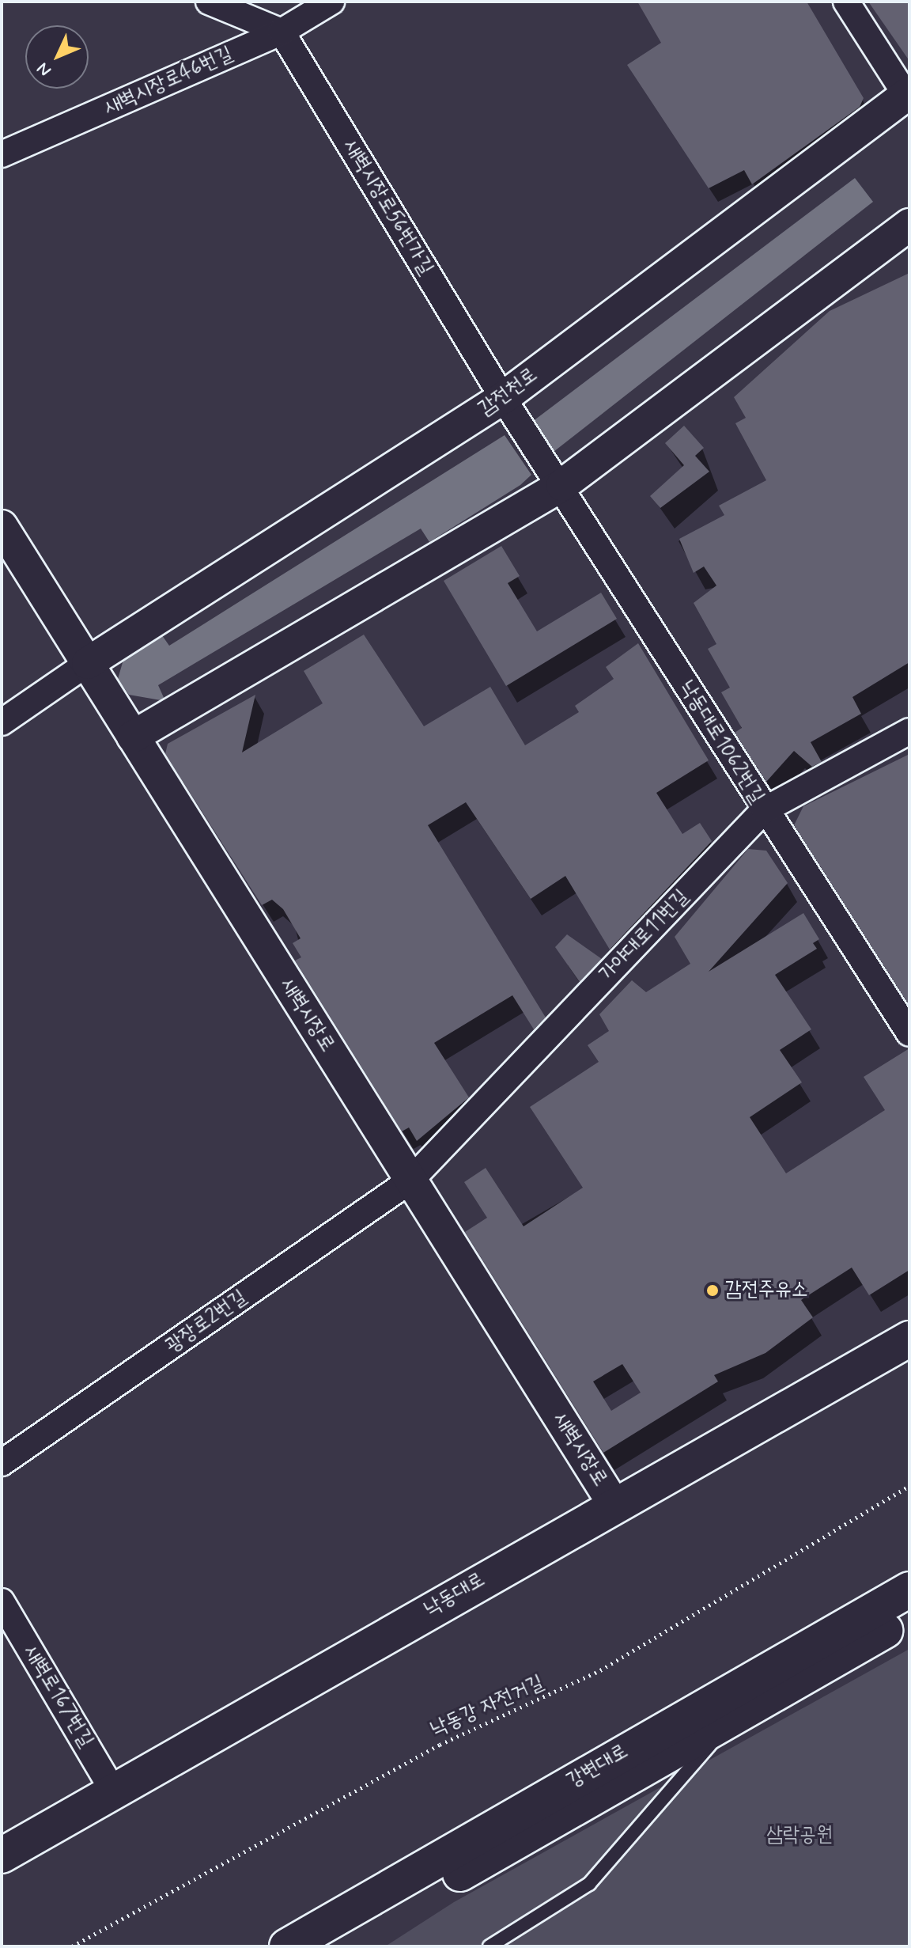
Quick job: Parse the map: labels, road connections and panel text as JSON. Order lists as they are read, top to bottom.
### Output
{
  "streets": {
    "main road": ["낙동대로", "강변대로"],
    "street": [
      "새벽시장로46번길",
      "새벽시장로56번가길",
      "감전천로",
      "낙동대로1062번길",
      "가야대로11번길",
      "새벽시장로",
      "광장로2번길",
      "새벽로167번길"
    ],
    "path": ["낙동강 자전거길"]
  },
  "crossings": [
    ["새벽시장로46번길", "새벽시장로56번가길"],
    ["새벽시장로56번가길", "감전천로"],
    ["새벽시장로56번가길", "낙동대로1062번길"],
    ["감전천로", "새벽시장로"],
    ["낙동대로1062번길", "가야대로11번길"],
    ["가야대로11번길", "새벽시장로"],
    ["가야대로11번길", "광장로2번길"],
    ["새벽시장로", "광장로2번길"],
    ["새벽시장로", "낙동대로"],
    ["낙동대로", "새벽로167번길"]
  ],
  "parks": ["삼락공원"],
  "places": ["감전주유소"],
  "north": "bottom left"
}
